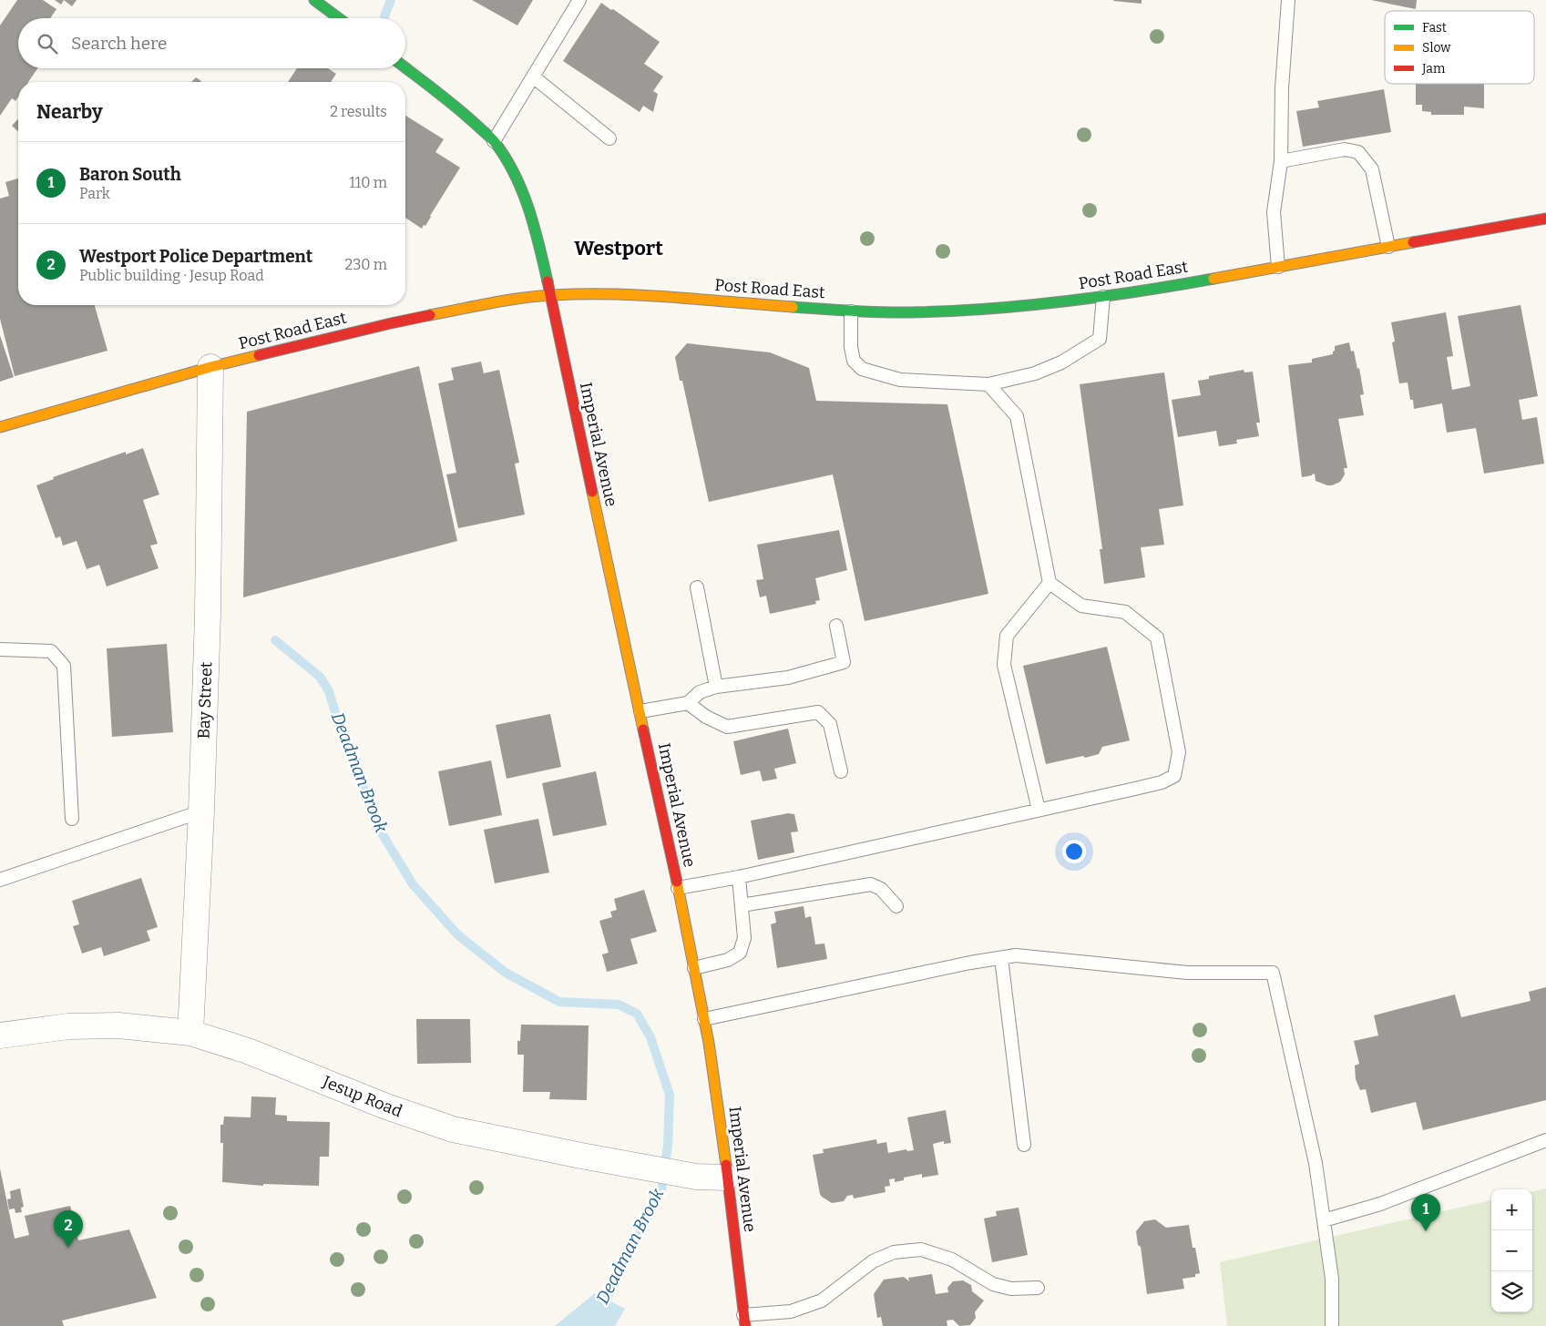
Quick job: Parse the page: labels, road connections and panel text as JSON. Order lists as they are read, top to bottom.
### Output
{
  "streets": {
    "main road": ["Post Road East", "Imperial Avenue"],
    "street": ["Bay Street", "Jesup Road"]
  },
  "crossings": [
    ["Post Road East", "Imperial Avenue"],
    ["Post Road East", "Bay Street"],
    ["Imperial Avenue", "Jesup Road"],
    ["Bay Street", "Jesup Road"]
  ],
  "districts": ["Westport"],
  "water": ["Deadman Brook"],
  "legend": ["Fast", "Slow", "Jam"],
  "page": {
    "search": "Search here",
    "heading": ["Nearby", "2 results"],
    "list": [
      {
        "mark": "1",
        "name": "Baron South",
        "note": "Park",
        "value": "110 m"
      },
      {
        "mark": "2",
        "name": "Westport Police Department",
        "note": "Public building · Jesup Road",
        "value": "230 m"
      }
    ],
    "map_buttons": ["+", "−"],
    "pins": ["1", "2"]
  }
}
